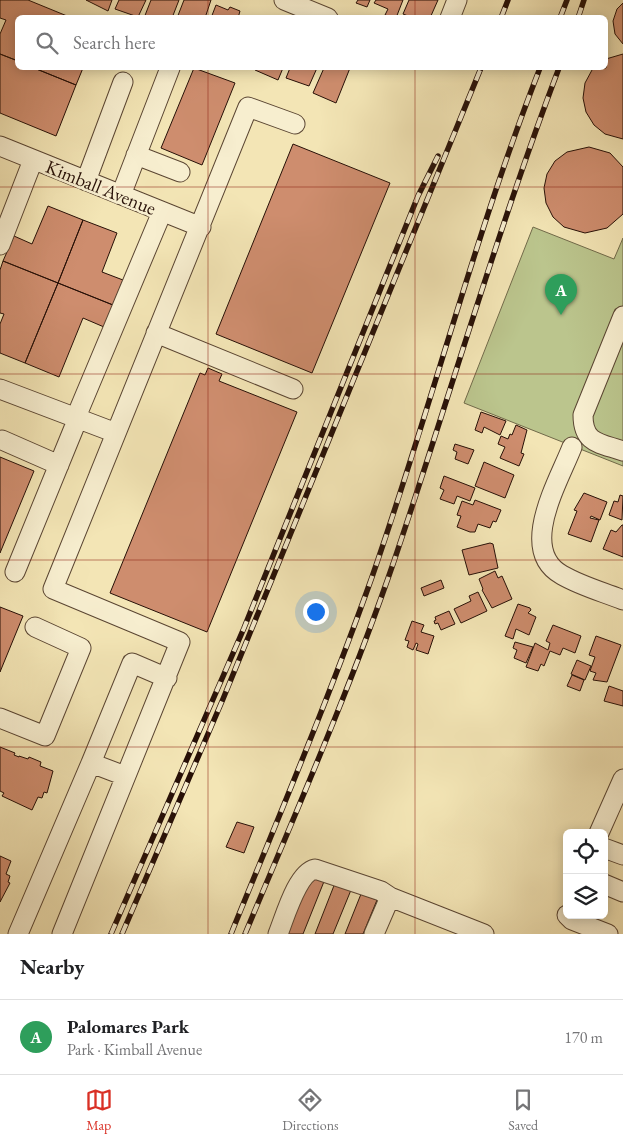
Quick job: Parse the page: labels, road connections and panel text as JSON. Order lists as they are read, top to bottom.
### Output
{
  "streets": {
    "street": ["Kimball Avenue"]
  },
  "page": {
    "search": "Search here",
    "pins": "A",
    "heading": "Nearby",
    "list": [
      {
        "mark": "A",
        "name": "Palomares Park",
        "note": "Park · Kimball Avenue",
        "value": "170 m"
      }
    ],
    "nav": ["Map", "Directions", "Saved"]
  }
}
